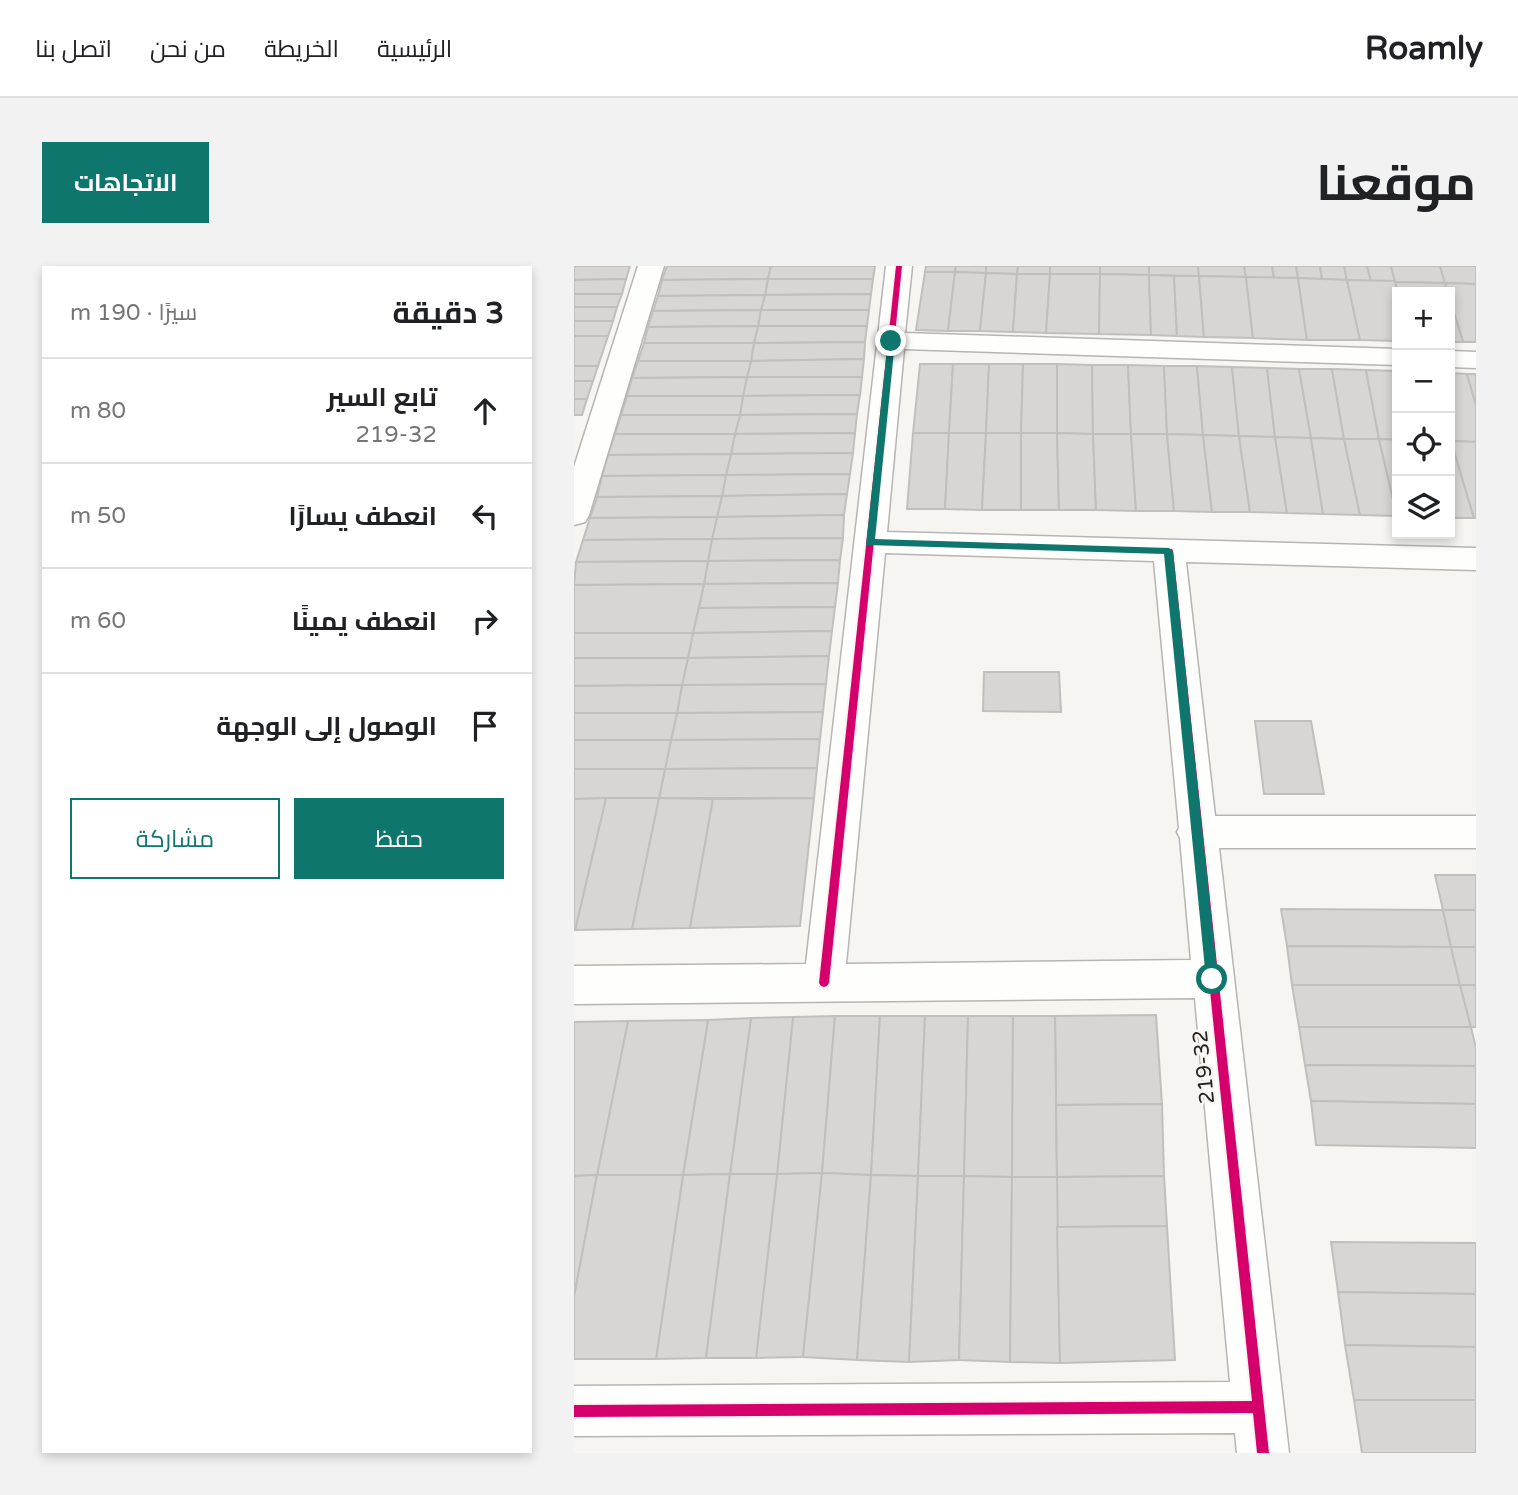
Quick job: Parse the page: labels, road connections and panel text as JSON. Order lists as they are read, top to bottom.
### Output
{
  "streets": {
    "street": ["219-32"]
  },
  "page": {
    "header": "Roamly",
    "nav": [
      "الرئيسية",
      "الخريطة",
      "من نحن",
      "اتصل بنا"
    ],
    "title": "موقعنا",
    "buttons": [
      "الاتجاهات",
      ["حفظ", "مشاركة"]
    ],
    "heading": ["3 دقيقة", "سيرًا · 190 m"],
    "map_buttons": ["+", "−"],
    "list": [
      ["تابع السير", "219-32", "80 m"],
      ["انعطف يسارًا", "50 m"],
      ["انعطف يمينًا", "60 m"],
      "الوصول إلى الوجهة"
    ]
  }
}
